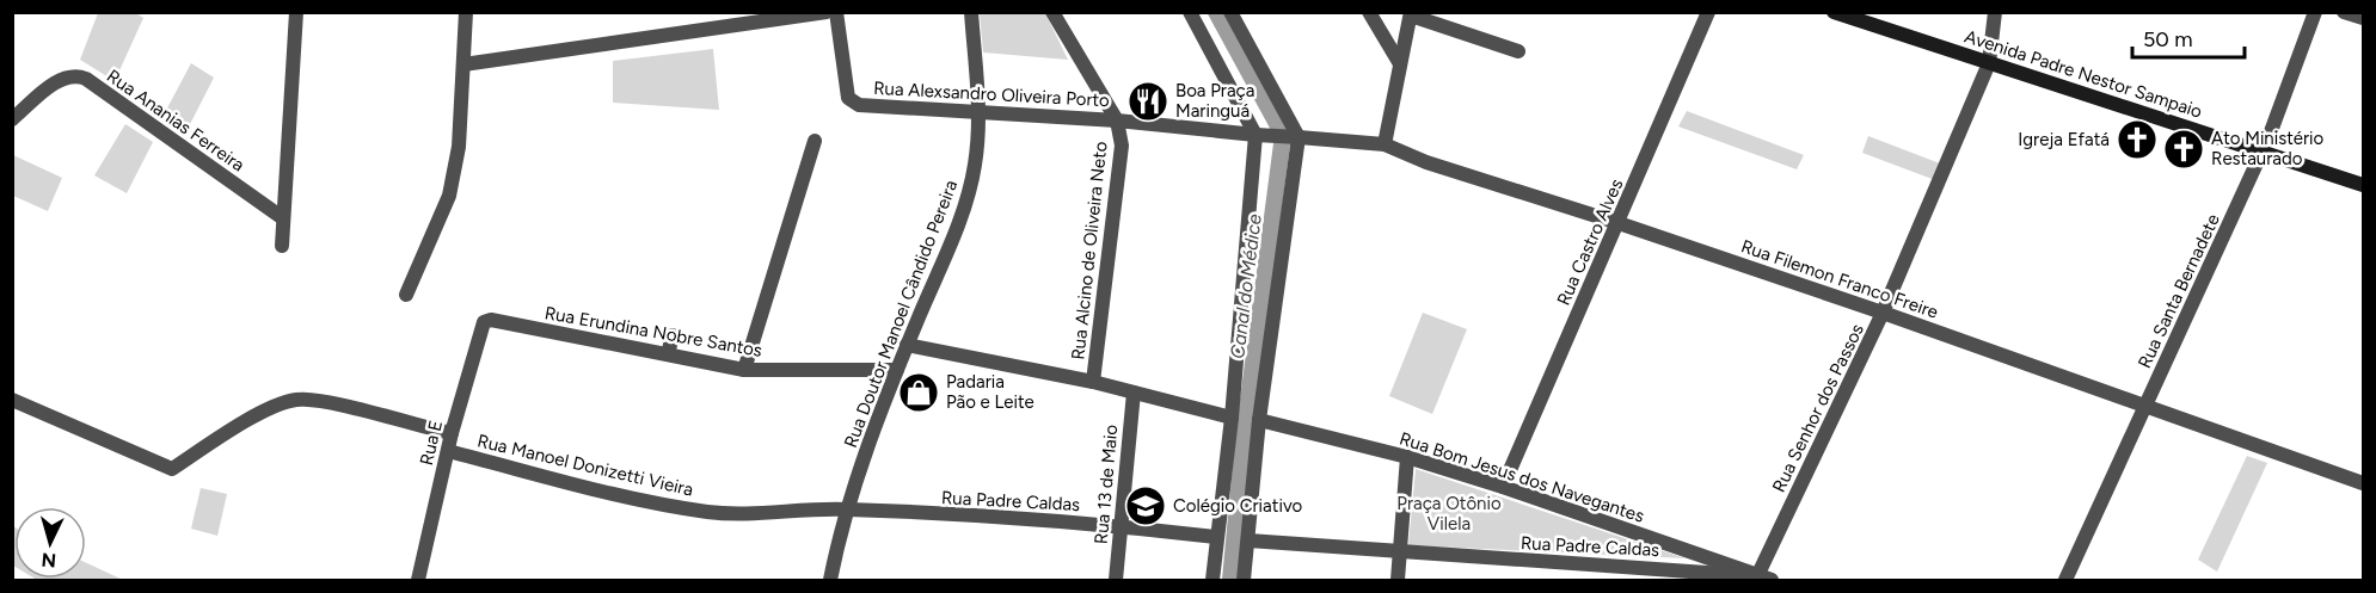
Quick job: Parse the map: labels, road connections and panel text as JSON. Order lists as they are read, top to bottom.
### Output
{
  "streets": {
    "main road": ["Avenida Padre Nestor Sampaio"],
    "street": [
      "Rua Alexsandro Oliveira Porto",
      "Rua Ananias Ferreira",
      "Rua Castro Alves",
      "Rua Alcino de Oliveira Neto",
      "Rua Filemon Franco Freire",
      "Rua Santa Bernadete",
      "Rua Doutor Manoel Cândido Pereira",
      "Rua Erundina Nobre Santos",
      "Rua Senhor dos Passos",
      "Rua E",
      "Rua Manoel Donizetti Vieira",
      "Rua Bom Jesus dos Navegantes",
      "Rua 13 de Maio",
      "Rua Padre Caldas"
    ]
  },
  "crossings": [
    ["Avenida Padre Nestor Sampaio", "Rua Santa Bernadete"],
    ["Avenida Padre Nestor Sampaio", "Rua Senhor dos Passos"],
    ["Rua Alexsandro Oliveira Porto", "Rua Alcino de Oliveira Neto"],
    ["Rua Alexsandro Oliveira Porto", "Rua Filemon Franco Freire"],
    ["Rua Alexsandro Oliveira Porto", "Rua Doutor Manoel Cândido Pereira"],
    ["Rua Castro Alves", "Rua Filemon Franco Freire"],
    ["Rua Castro Alves", "Rua Bom Jesus dos Navegantes"],
    ["Rua Filemon Franco Freire", "Rua Santa Bernadete"],
    ["Rua Filemon Franco Freire", "Rua Senhor dos Passos"],
    ["Rua Doutor Manoel Cândido Pereira", "Rua Erundina Nobre Santos"],
    ["Rua Doutor Manoel Cândido Pereira", "Rua Manoel Donizetti Vieira"],
    ["Rua Doutor Manoel Cândido Pereira", "Rua Padre Caldas"],
    ["Rua Erundina Nobre Santos", "Rua E"],
    ["Rua Senhor dos Passos", "Rua Bom Jesus dos Navegantes"],
    ["Rua Senhor dos Passos", "Rua Padre Caldas"],
    ["Rua E", "Rua Manoel Donizetti Vieira"],
    ["Rua Manoel Donizetti Vieira", "Rua Padre Caldas"],
    ["Rua Bom Jesus dos Navegantes", "Rua Padre Caldas"],
    ["Rua 13 de Maio", "Rua Padre Caldas"]
  ],
  "water": ["Canal do Médice"],
  "parks": ["Praça Otônio Vilela"],
  "places": {
    "restaurant": ["Boa Praça Maringuá"],
    "church": ["Igreja Efatá", "Ato Ministério Restaurado"],
    "shop": ["Padaria Pão e Leite"],
    "school or university": ["Colégio Criativo"]
  },
  "scale_bar": "50 m",
  "north": "bottom"
}
